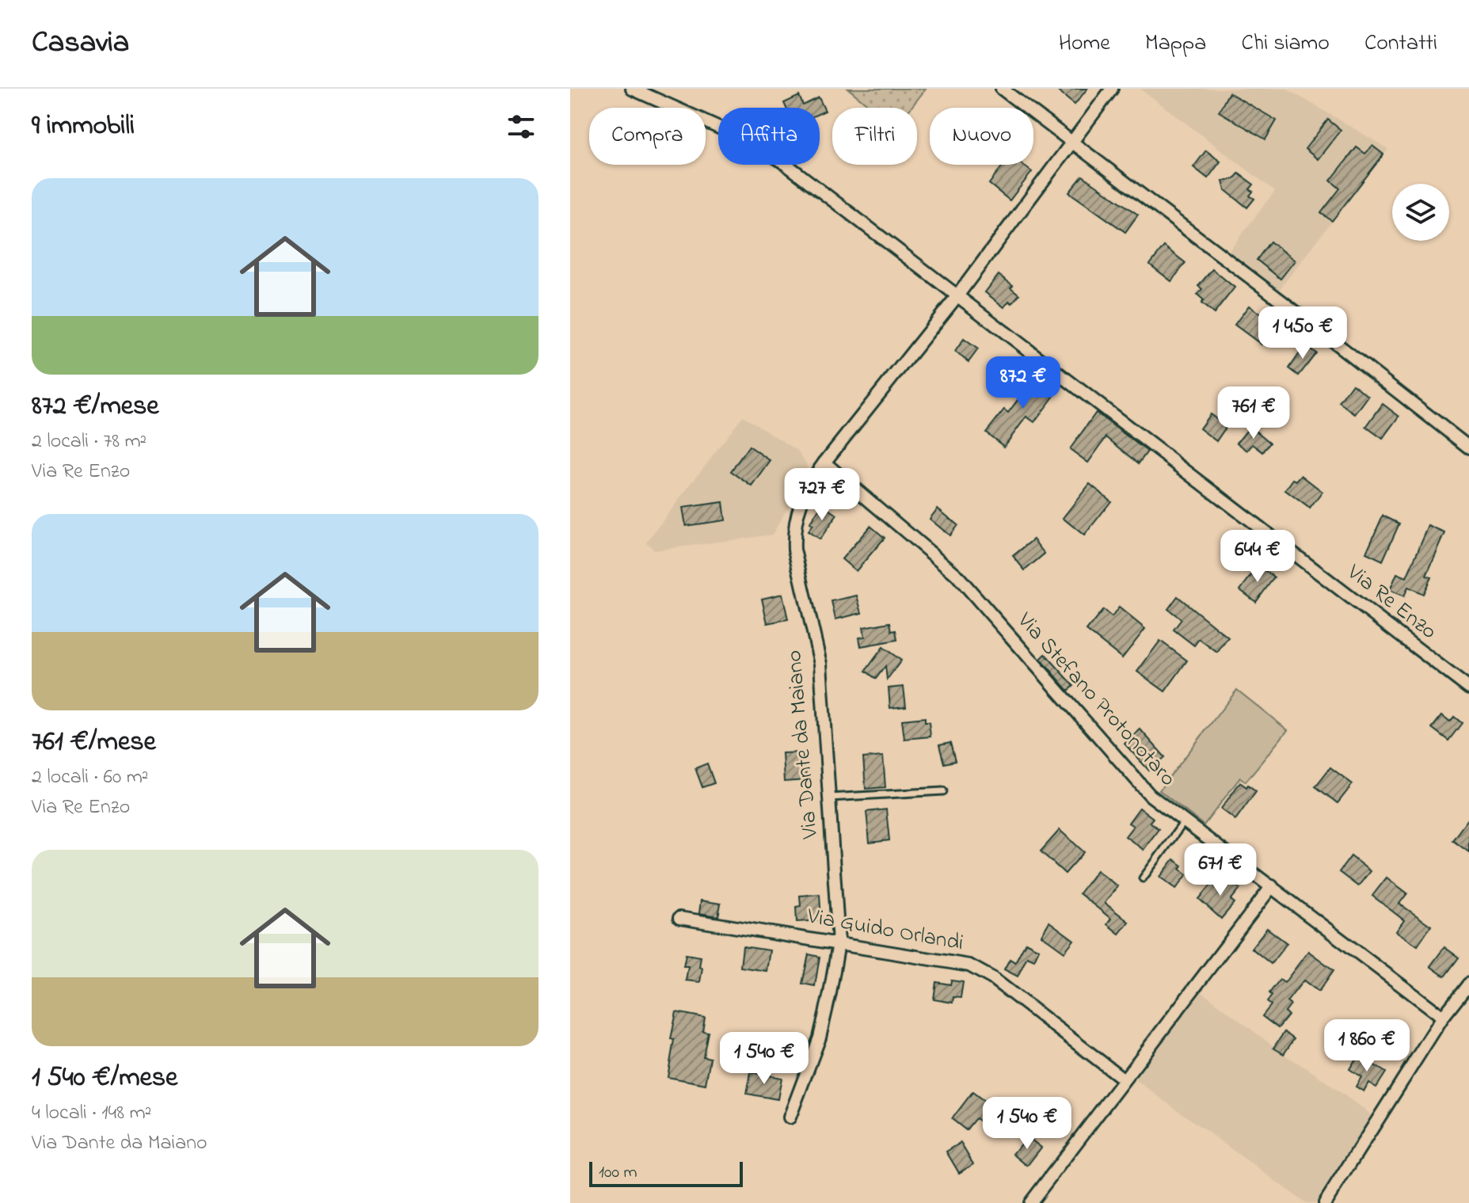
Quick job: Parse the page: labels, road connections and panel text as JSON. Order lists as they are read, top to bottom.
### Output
{
  "streets": {
    "street": [
      "Via Re Enzo",
      "Via Stefano Protonotaro",
      "Via Dante da Maiano",
      "Via Guido Orlandi"
    ]
  },
  "crossings": [
    ["Via Re Enzo", "Via Dante da Maiano"],
    ["Via Stefano Protonotaro", "Via Dante da Maiano"],
    ["Via Dante da Maiano", "Via Guido Orlandi"]
  ],
  "scale_bar": "100 m",
  "page": {
    "header": "Casavia",
    "nav": [
      "Home",
      "Mappa",
      "Chi siamo",
      "Contatti"
    ],
    "heading": "9 immobili",
    "chip": [
      "Compra",
      "Affitta",
      "Filtri",
      "Nuovo"
    ],
    "list": [
      {
        "name": "872 €/mese",
        "note": "2 locali · 78 m² · Via Re Enzo"
      },
      {
        "name": "761 €/mese",
        "note": "2 locali · 60 m² · Via Re Enzo"
      },
      {
        "name": "1 540 €/mese",
        "note": "4 locali · 148 m² · Via Dante da Maiano"
      }
    ],
    "price": [
      "1 450 €",
      "872 €",
      "761 €",
      "727 €",
      "644 €",
      "671 €",
      "1 860 €",
      "1 540 €",
      "1 540 €"
    ],
    "scale": "100 m"
  }
}
